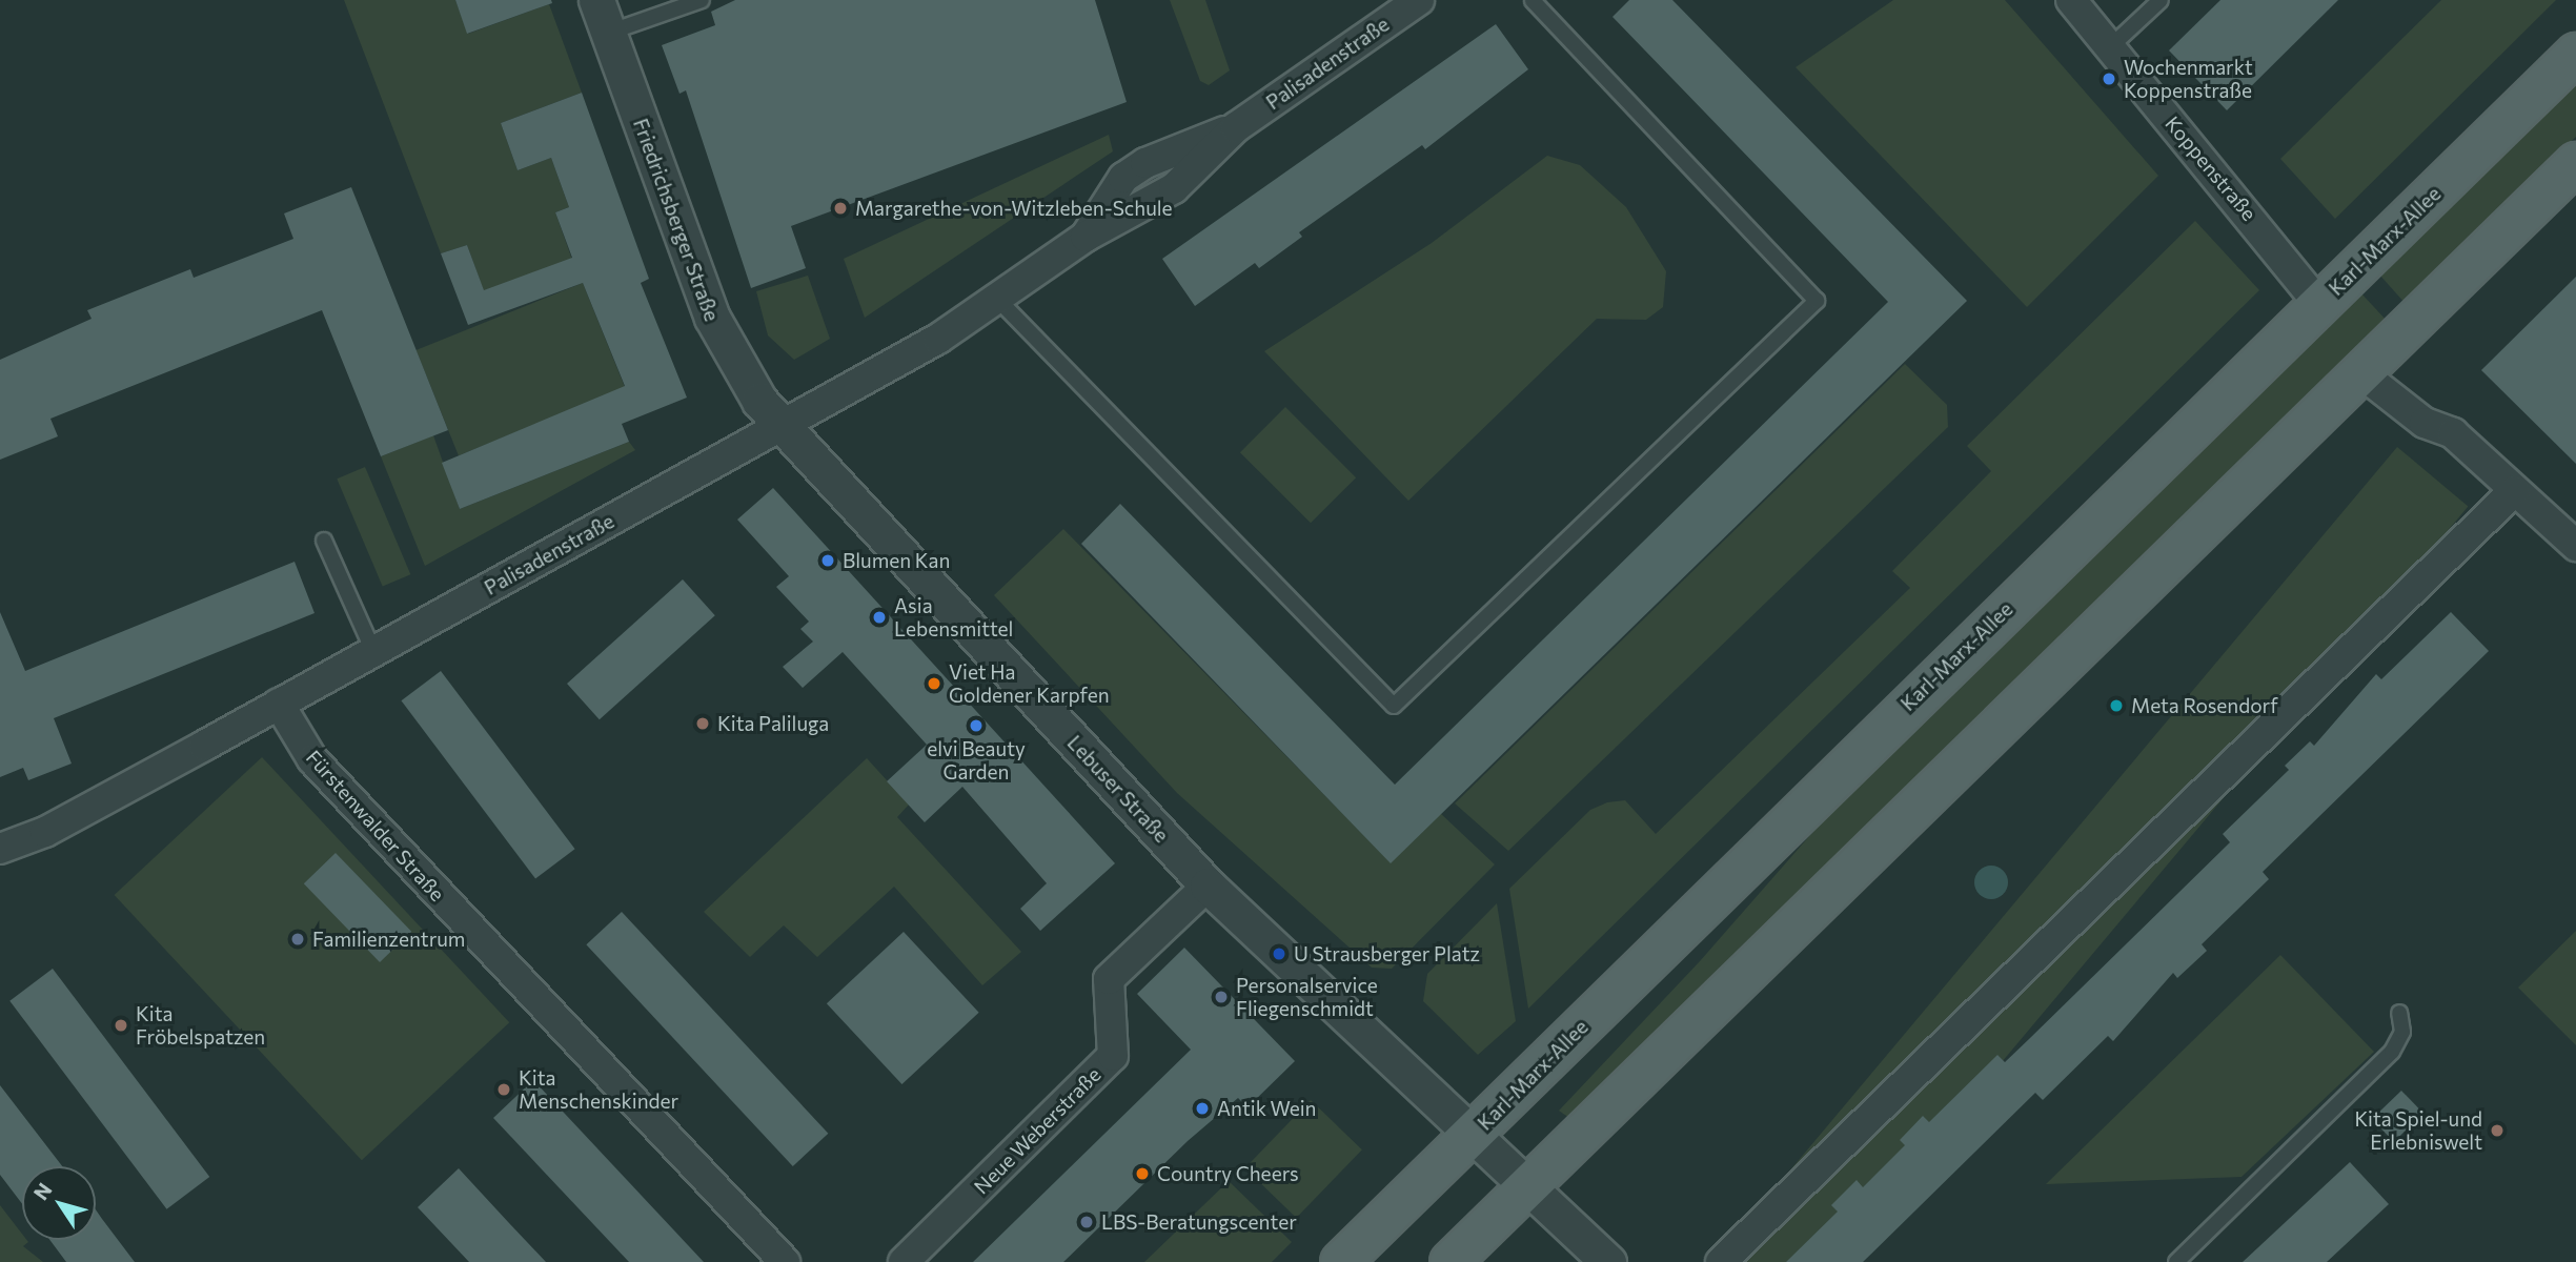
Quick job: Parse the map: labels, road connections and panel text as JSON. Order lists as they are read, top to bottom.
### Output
{
  "streets": {
    "main road": ["Karl-Marx-Allee"],
    "street": [
      "Palisadenstraße",
      "Koppenstraße",
      "Friedrichsberger Straße",
      "Lebuser Straße",
      "Fürstenwalder Straße",
      "Neue Weberstraße"
    ]
  },
  "crossings": [
    ["Palisadenstraße", "Friedrichsberger Straße"],
    ["Palisadenstraße", "Lebuser Straße"],
    ["Palisadenstraße", "Fürstenwalder Straße"],
    ["Koppenstraße", "Karl-Marx-Allee"],
    ["Friedrichsberger Straße", "Lebuser Straße"],
    ["Karl-Marx-Allee", "Lebuser Straße"],
    ["Lebuser Straße", "Neue Weberstraße"]
  ],
  "places": [
    "Wochenmarkt Koppenstraße",
    "Margarethe-von-Witzleben-Schule",
    "Blumen Kan",
    "Asia Lebensmittel",
    "Viet Ha Goldener Karpfen",
    "Meta Rosendorf",
    "Kita Paliluga",
    "elvi Beauty Garden",
    "Familienzentrum",
    "U Strausberger Platz",
    "Personalservice Fliegenschmidt",
    "Kita Fröbelspatzen",
    "Kita Menschenskinder",
    "Antik Wein",
    "Kita Spiel-und Erlebniswelt",
    "Country Cheers",
    "LBS-Beratungscenter"
  ],
  "north": "top left"
}
